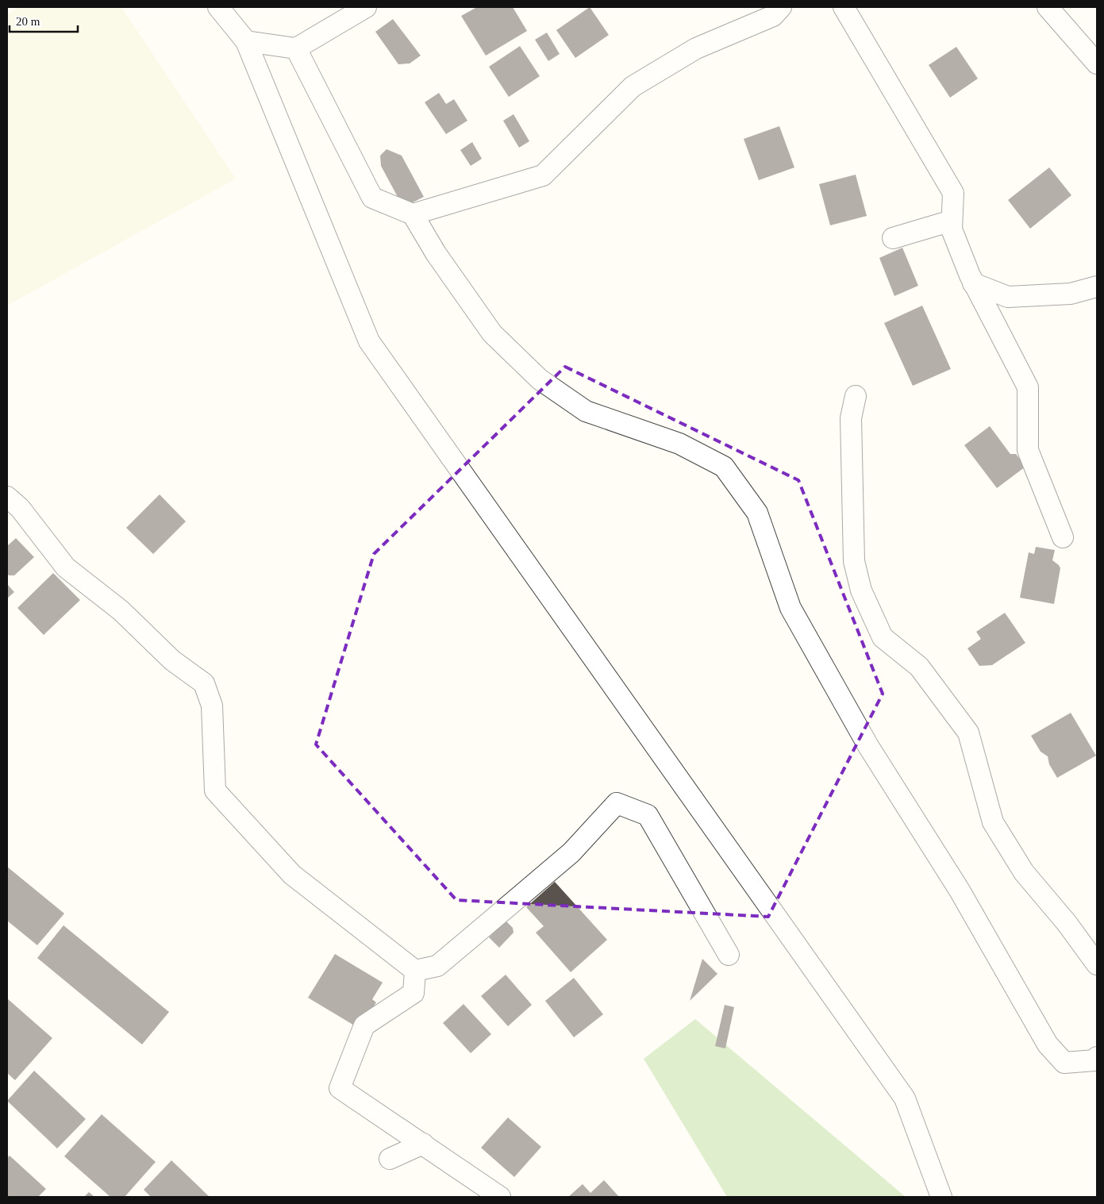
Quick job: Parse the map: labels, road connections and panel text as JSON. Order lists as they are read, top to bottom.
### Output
{
  "scale_bar": "20 m"
}
